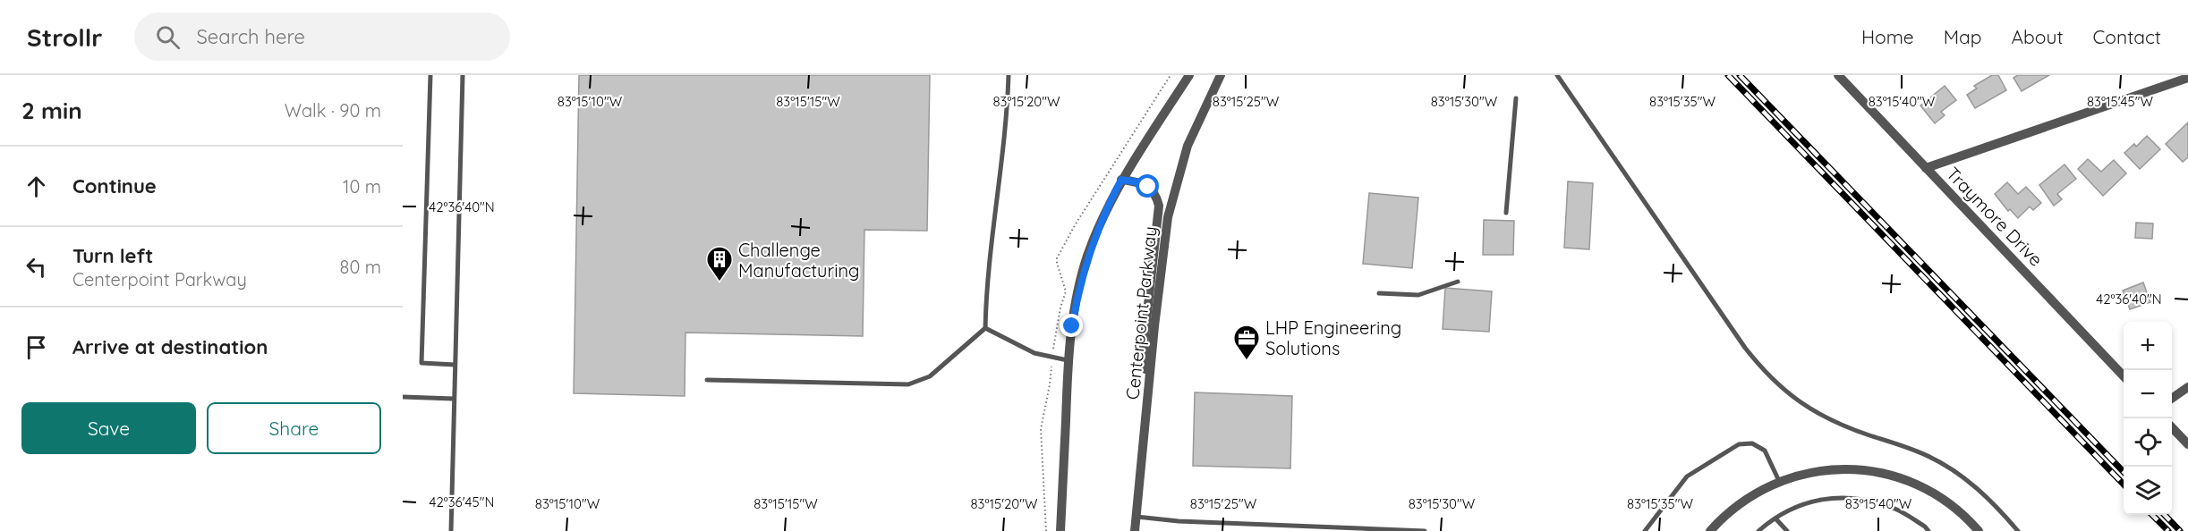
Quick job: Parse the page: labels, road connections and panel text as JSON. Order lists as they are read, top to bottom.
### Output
{
  "streets": {
    "street": ["Traymore Drive", "Centerpoint Parkway"]
  },
  "places": {
    "building": ["Challenge Manufacturing"],
    "office": ["LHP Engineering Solutions"]
  },
  "page": {
    "header": "Strollr",
    "search": "Search here",
    "nav": [
      "Home",
      "Map",
      "About",
      "Contact"
    ],
    "heading": ["2 min", "Walk · 90 m"],
    "list": [
      ["Continue", "10 m"],
      ["Turn left", "Centerpoint Parkway", "80 m"],
      "Arrive at destination"
    ],
    "map_buttons": ["+", "−"],
    "buttons": ["Save", "Share"]
  },
  "coordinates": [
    "83°15'10\"W",
    "83°15'15\"W",
    "83°15'20\"W",
    "83°15'25\"W",
    "83°15'30\"W",
    "83°15'35\"W",
    "83°15'40\"W",
    "83°15'45\"W",
    "42°36'40\"N",
    "42°36'45\"N"
  ]
}
